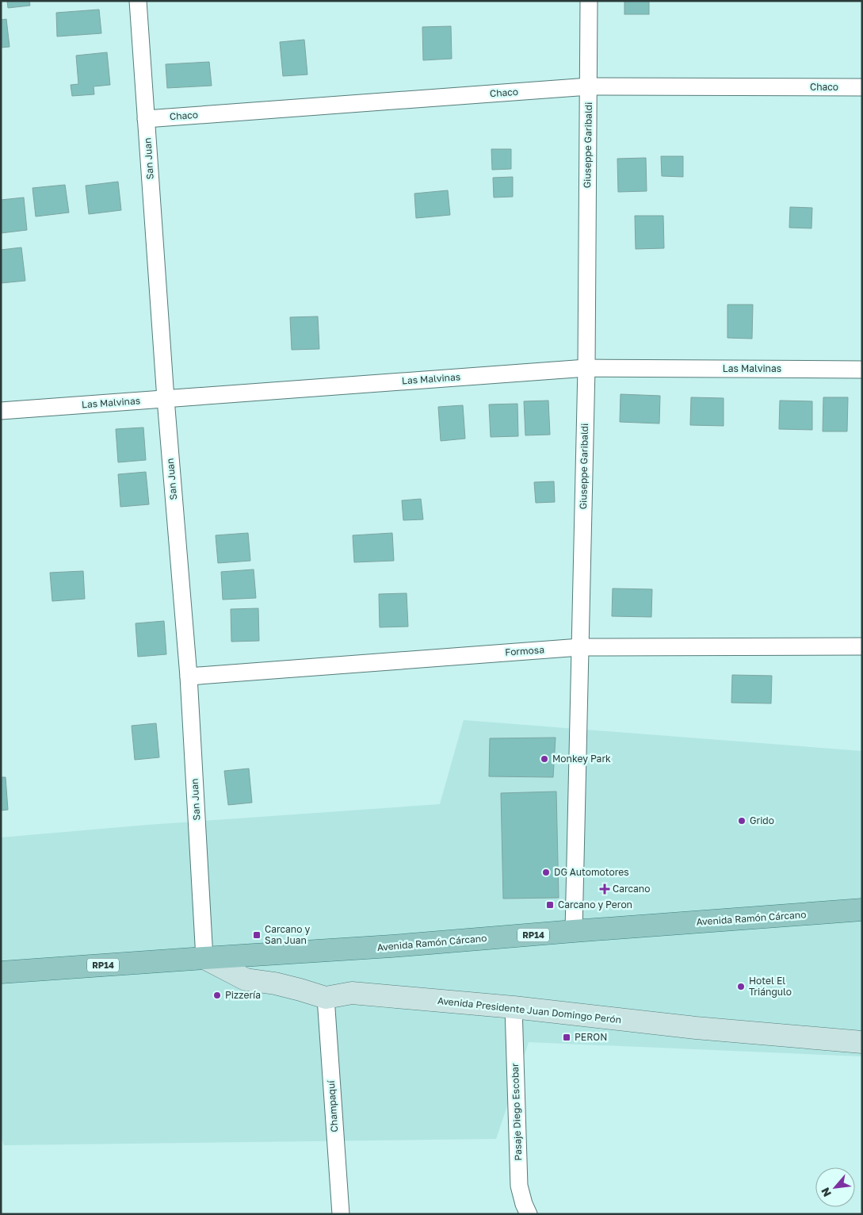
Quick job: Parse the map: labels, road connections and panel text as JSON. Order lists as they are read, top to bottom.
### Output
{
  "streets": {
    "main road": ["Avenida Ramón Cárcano", "RP14", "Avenida Presidente Juan Domingo Perón"],
    "street": [
      "Chaco",
      "Giuseppe Garibaldi",
      "San Juan",
      "Las Malvinas",
      "Formosa",
      "Champaquí",
      "Pasaje Diego Escobar"
    ]
  },
  "crossings": [
    ["Chaco", "Giuseppe Garibaldi"],
    ["Chaco", "San Juan"],
    ["Giuseppe Garibaldi", "Las Malvinas"],
    ["Giuseppe Garibaldi", "Formosa"],
    ["Giuseppe Garibaldi", "Avenida Ramón Cárcano"],
    ["San Juan", "Las Malvinas"],
    ["San Juan", "Formosa"],
    ["San Juan", "Avenida Ramón Cárcano"],
    ["San Juan", "Avenida Presidente Juan Domingo Perón"],
    ["Avenida Ramón Cárcano", "Avenida Presidente Juan Domingo Perón"],
    ["Avenida Presidente Juan Domingo Perón", "Champaquí"],
    ["Avenida Presidente Juan Domingo Perón", "Pasaje Diego Escobar"]
  ],
  "places": {
    "other": [
      "Monkey Park",
      "Grido",
      "DG Automotores",
      "Hotel El Triángulo",
      "Pizzería"
    ],
    "health": ["Carcano"],
    "transit": ["Carcano y Peron", "Carcano y San Juan", "PERON"]
  },
  "north": "bottom left"
}
